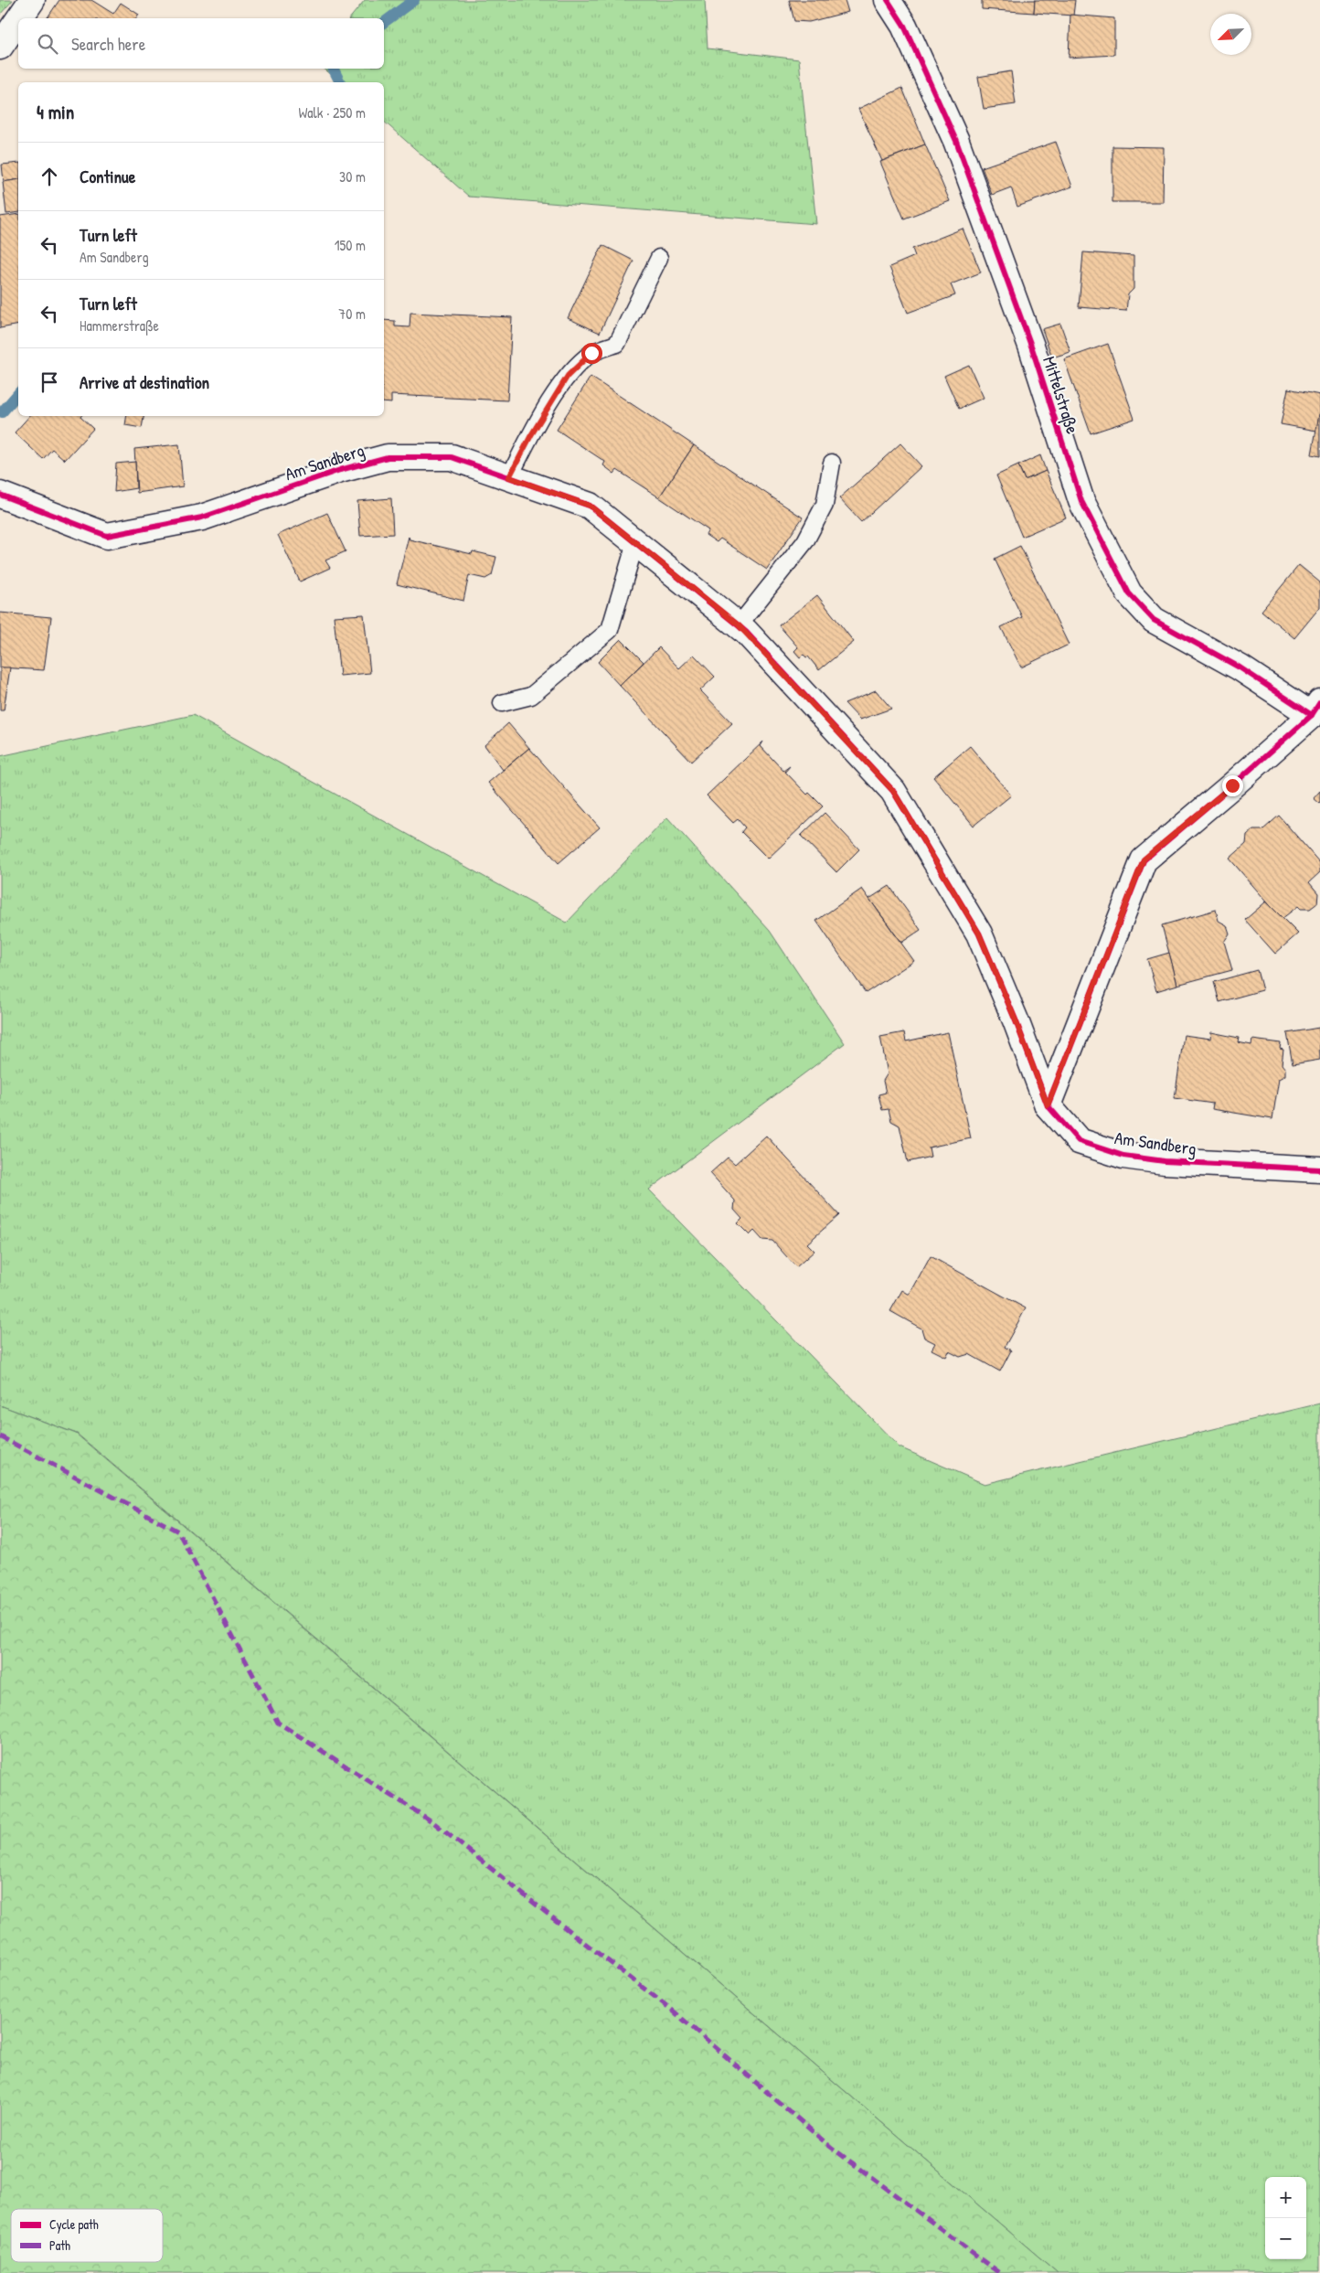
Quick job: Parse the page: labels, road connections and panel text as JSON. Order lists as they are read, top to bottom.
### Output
{
  "streets": {
    "street": ["Mittelstraße", "Am Sandberg"]
  },
  "legend": ["Cycle path", "Path"],
  "north": "bottom left",
  "page": {
    "search": "Search here",
    "heading": ["4 min", "Walk · 250 m"],
    "list": [
      ["Continue", "30 m"],
      ["Turn left", "Am Sandberg", "150 m"],
      ["Turn left", "Hammerstraße", "70 m"],
      "Arrive at destination"
    ],
    "map_buttons": ["+", "−"]
  }
}
